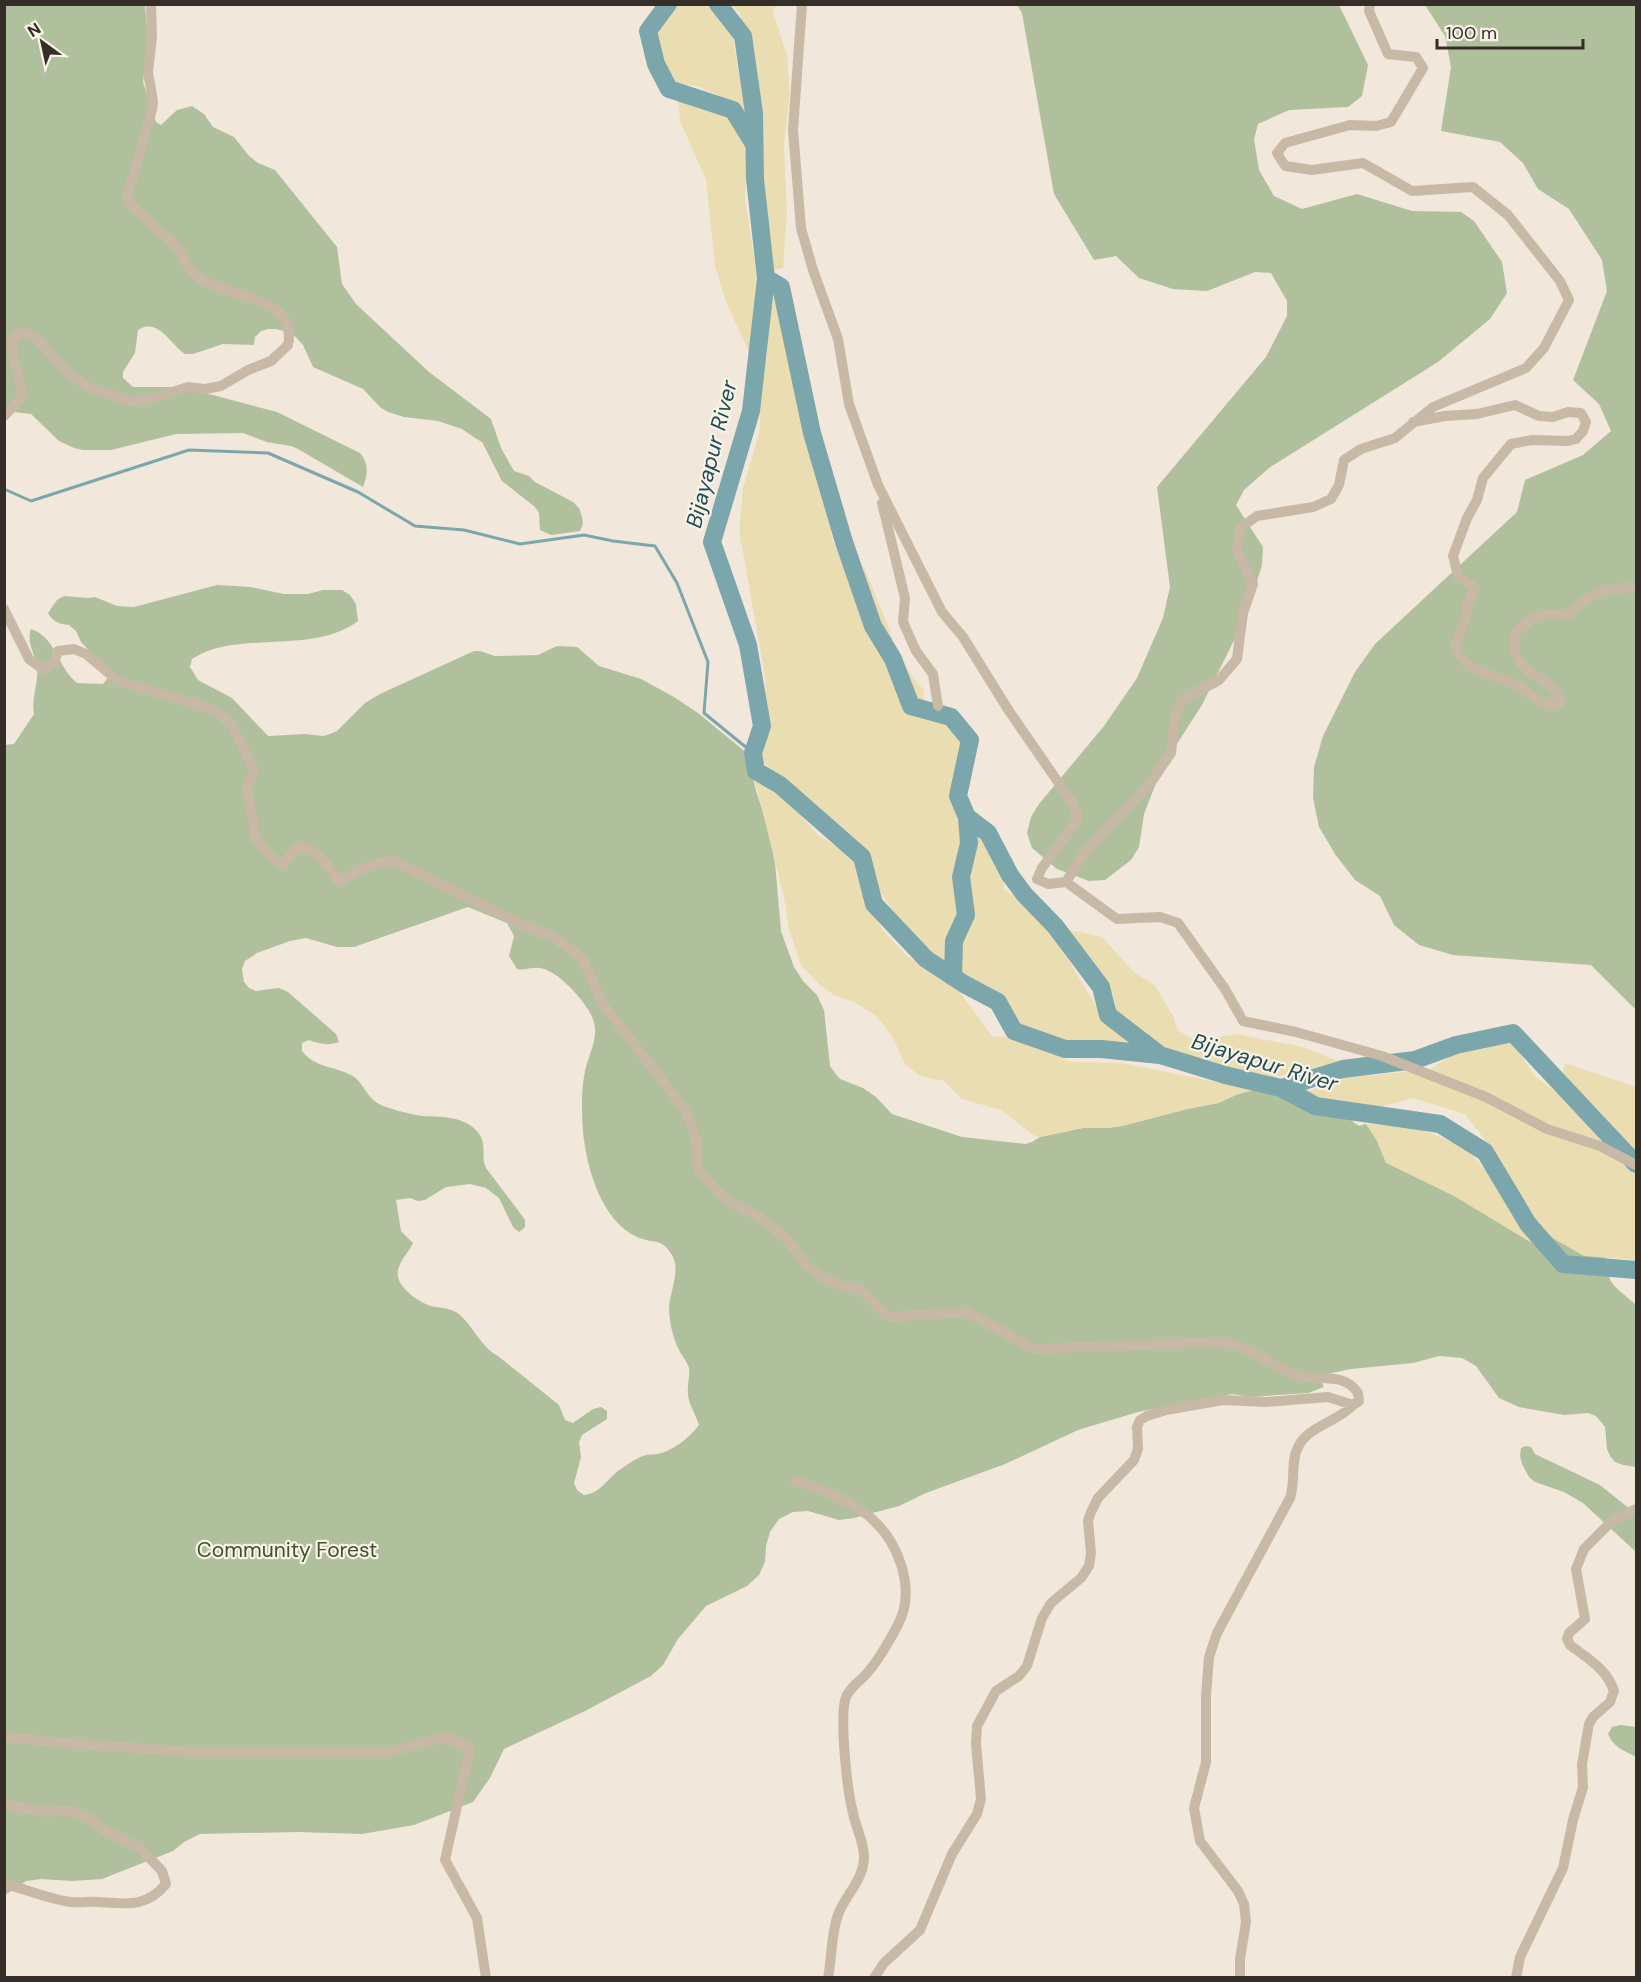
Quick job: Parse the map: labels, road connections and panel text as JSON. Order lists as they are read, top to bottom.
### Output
{
  "water": ["Bijayapur River"],
  "parks": ["Community Forest"],
  "scale_bar": "100 m",
  "north": "top left"
}
